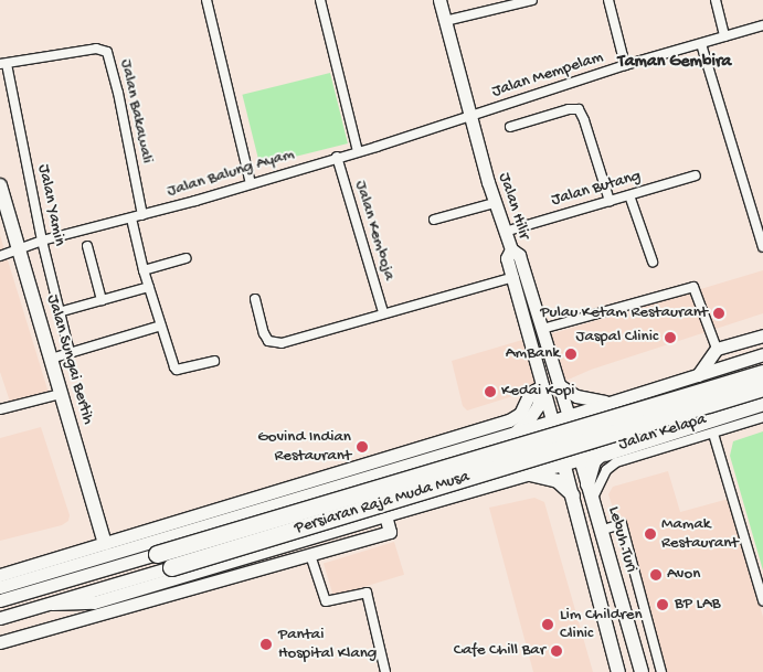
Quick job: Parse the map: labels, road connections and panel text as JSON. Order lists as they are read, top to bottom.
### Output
{
  "streets": {
    "highway": ["Persiaran Raja Muda Musa"],
    "main road": ["Jalan Hilir", "Jalan Sungai Bertih", "Lebuh Turi"],
    "street": [
      "Jalan Mempelam",
      "Jalan Bakawali",
      "Jalan Balung Ayam",
      "Jalan Butang",
      "Jalan Yamin",
      "Jalan Kemboja",
      "Jalan Kelapa"
    ]
  },
  "crossings": [
    ["Jalan Mempelam", "Jalan Balung Ayam"],
    ["Jalan Mempelam", "Jalan Hilir"],
    ["Jalan Bakawali", "Jalan Balung Ayam"],
    ["Jalan Bakawali", "Jalan Yamin"],
    ["Jalan Balung Ayam", "Jalan Yamin"],
    ["Jalan Balung Ayam", "Jalan Hilir"],
    ["Jalan Balung Ayam", "Jalan Kemboja"],
    ["Jalan Balung Ayam", "Jalan Sungai Bertih"],
    ["Jalan Butang", "Jalan Hilir"],
    ["Jalan Hilir", "Lebuh Turi"],
    ["Jalan Kelapa", "Lebuh Turi"]
  ],
  "districts": ["Taman Gembira"],
  "places": [
    "Pulau Ketam Restaurant",
    "Jaspal Clinic",
    "AmBank",
    "Kedai Kopi",
    "Govind Indian Restaurant",
    "Mamak Restaurant",
    "Avon",
    "BP LAB",
    "Lim Children Clinic",
    "Pantai Hospital Klang",
    "Cafe Chill Bar"
  ]
}
